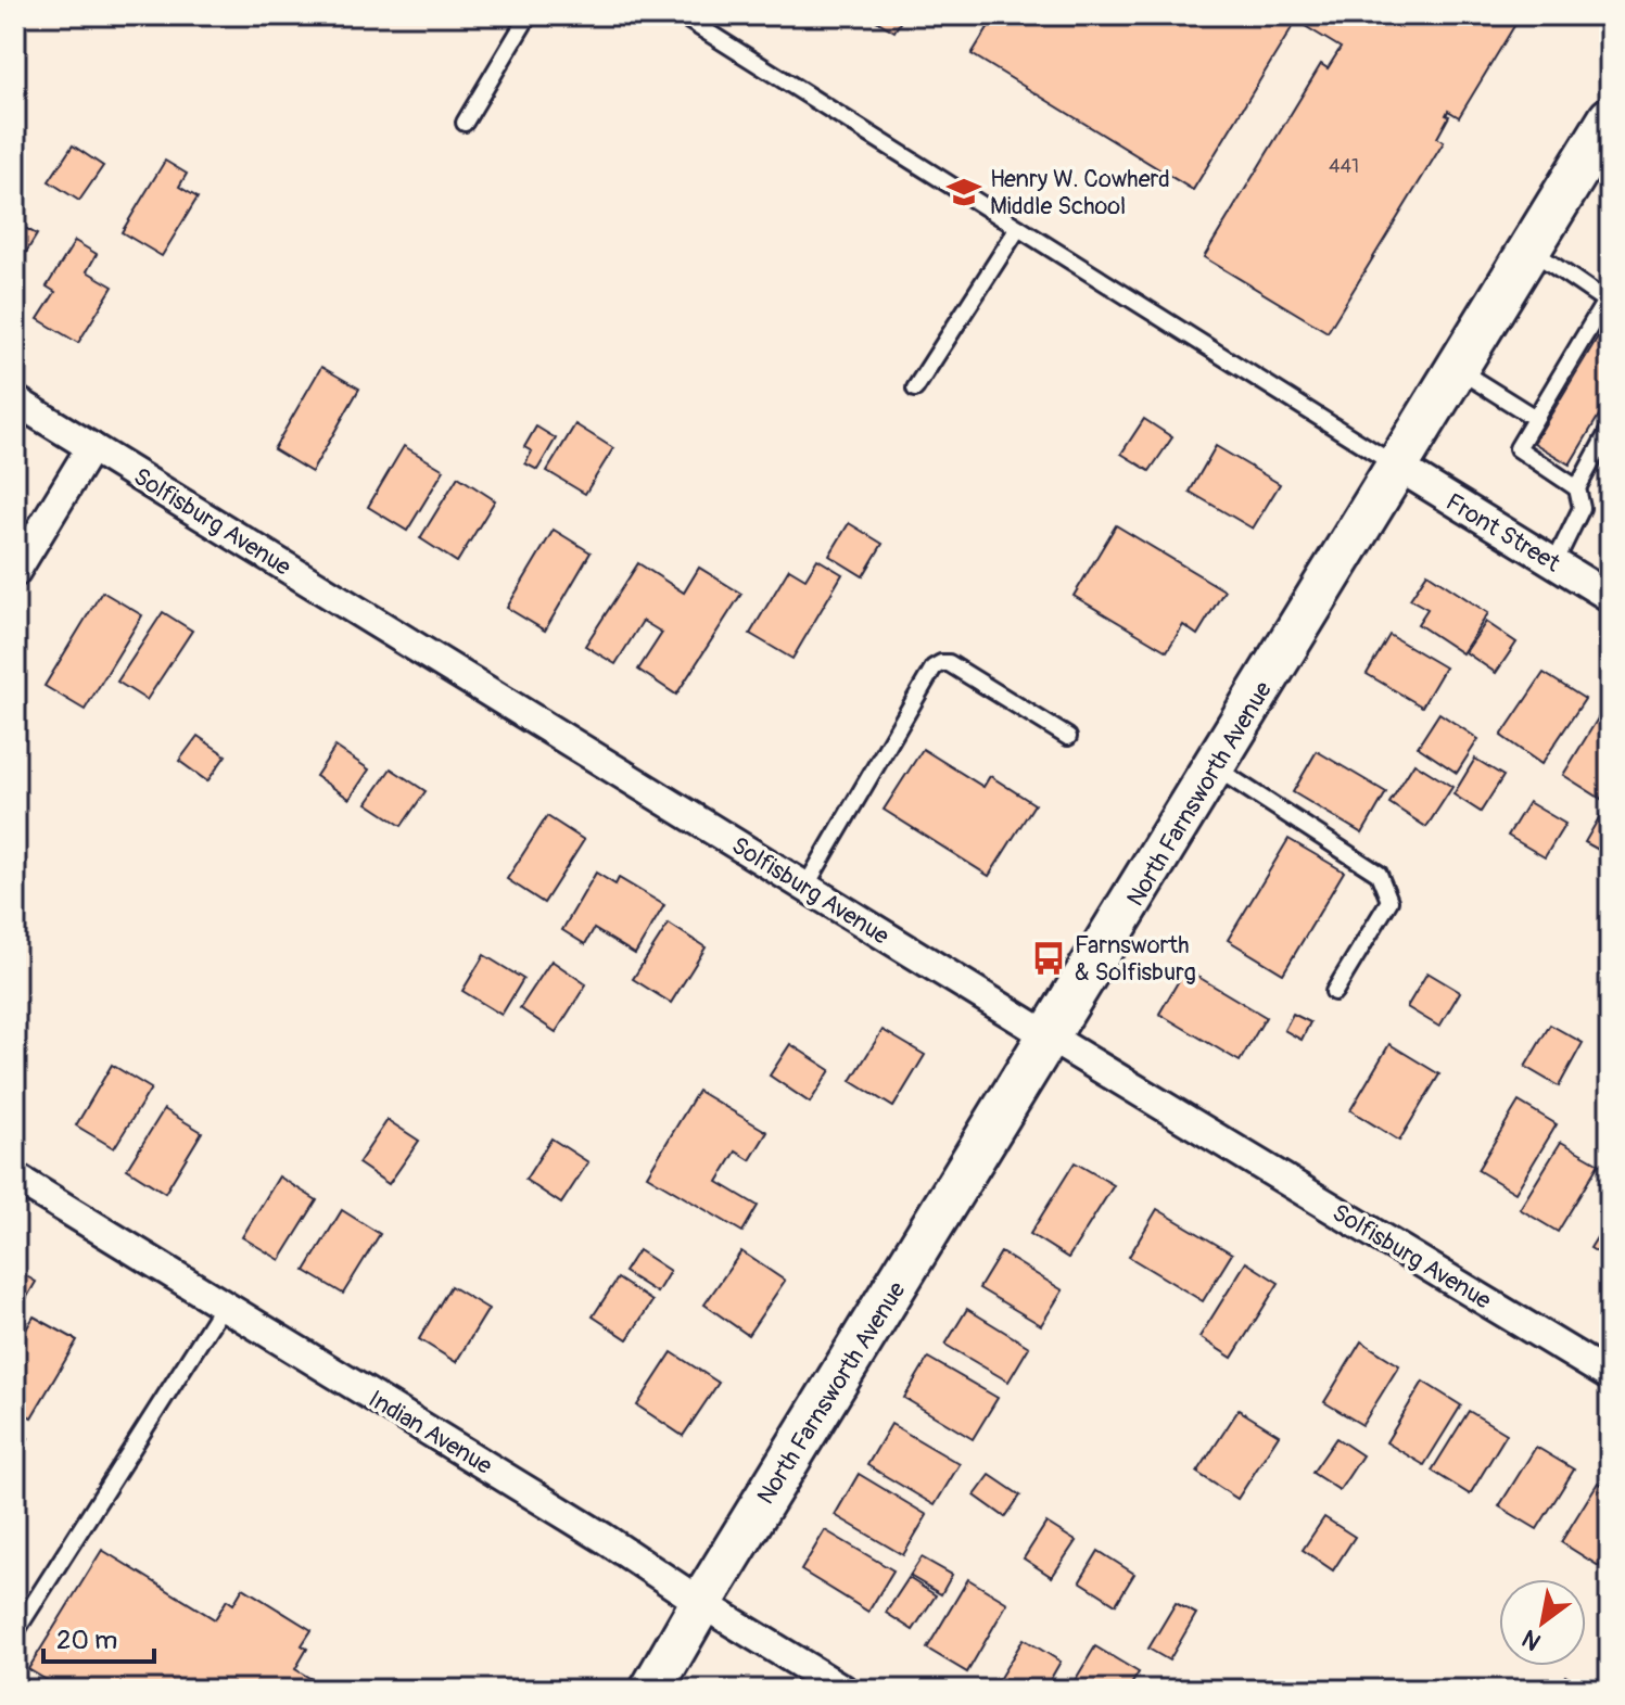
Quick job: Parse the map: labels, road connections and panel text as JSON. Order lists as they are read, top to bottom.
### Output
{
  "streets": {
    "main road": ["North Farnsworth Avenue"],
    "street": ["Solfisburg Avenue", "Front Street", "Indian Avenue"]
  },
  "crossings": [
    ["Solfisburg Avenue", "North Farnsworth Avenue"],
    ["Front Street", "North Farnsworth Avenue"],
    ["North Farnsworth Avenue", "Indian Avenue"]
  ],
  "places": {
    "school or university": ["Henry W. Cowherd Middle School"],
    "bus stop": ["Farnsworth & Solfisburg"]
  },
  "house_numbers": ["441"],
  "scale_bar": "20 m",
  "north": "bottom left"
}
